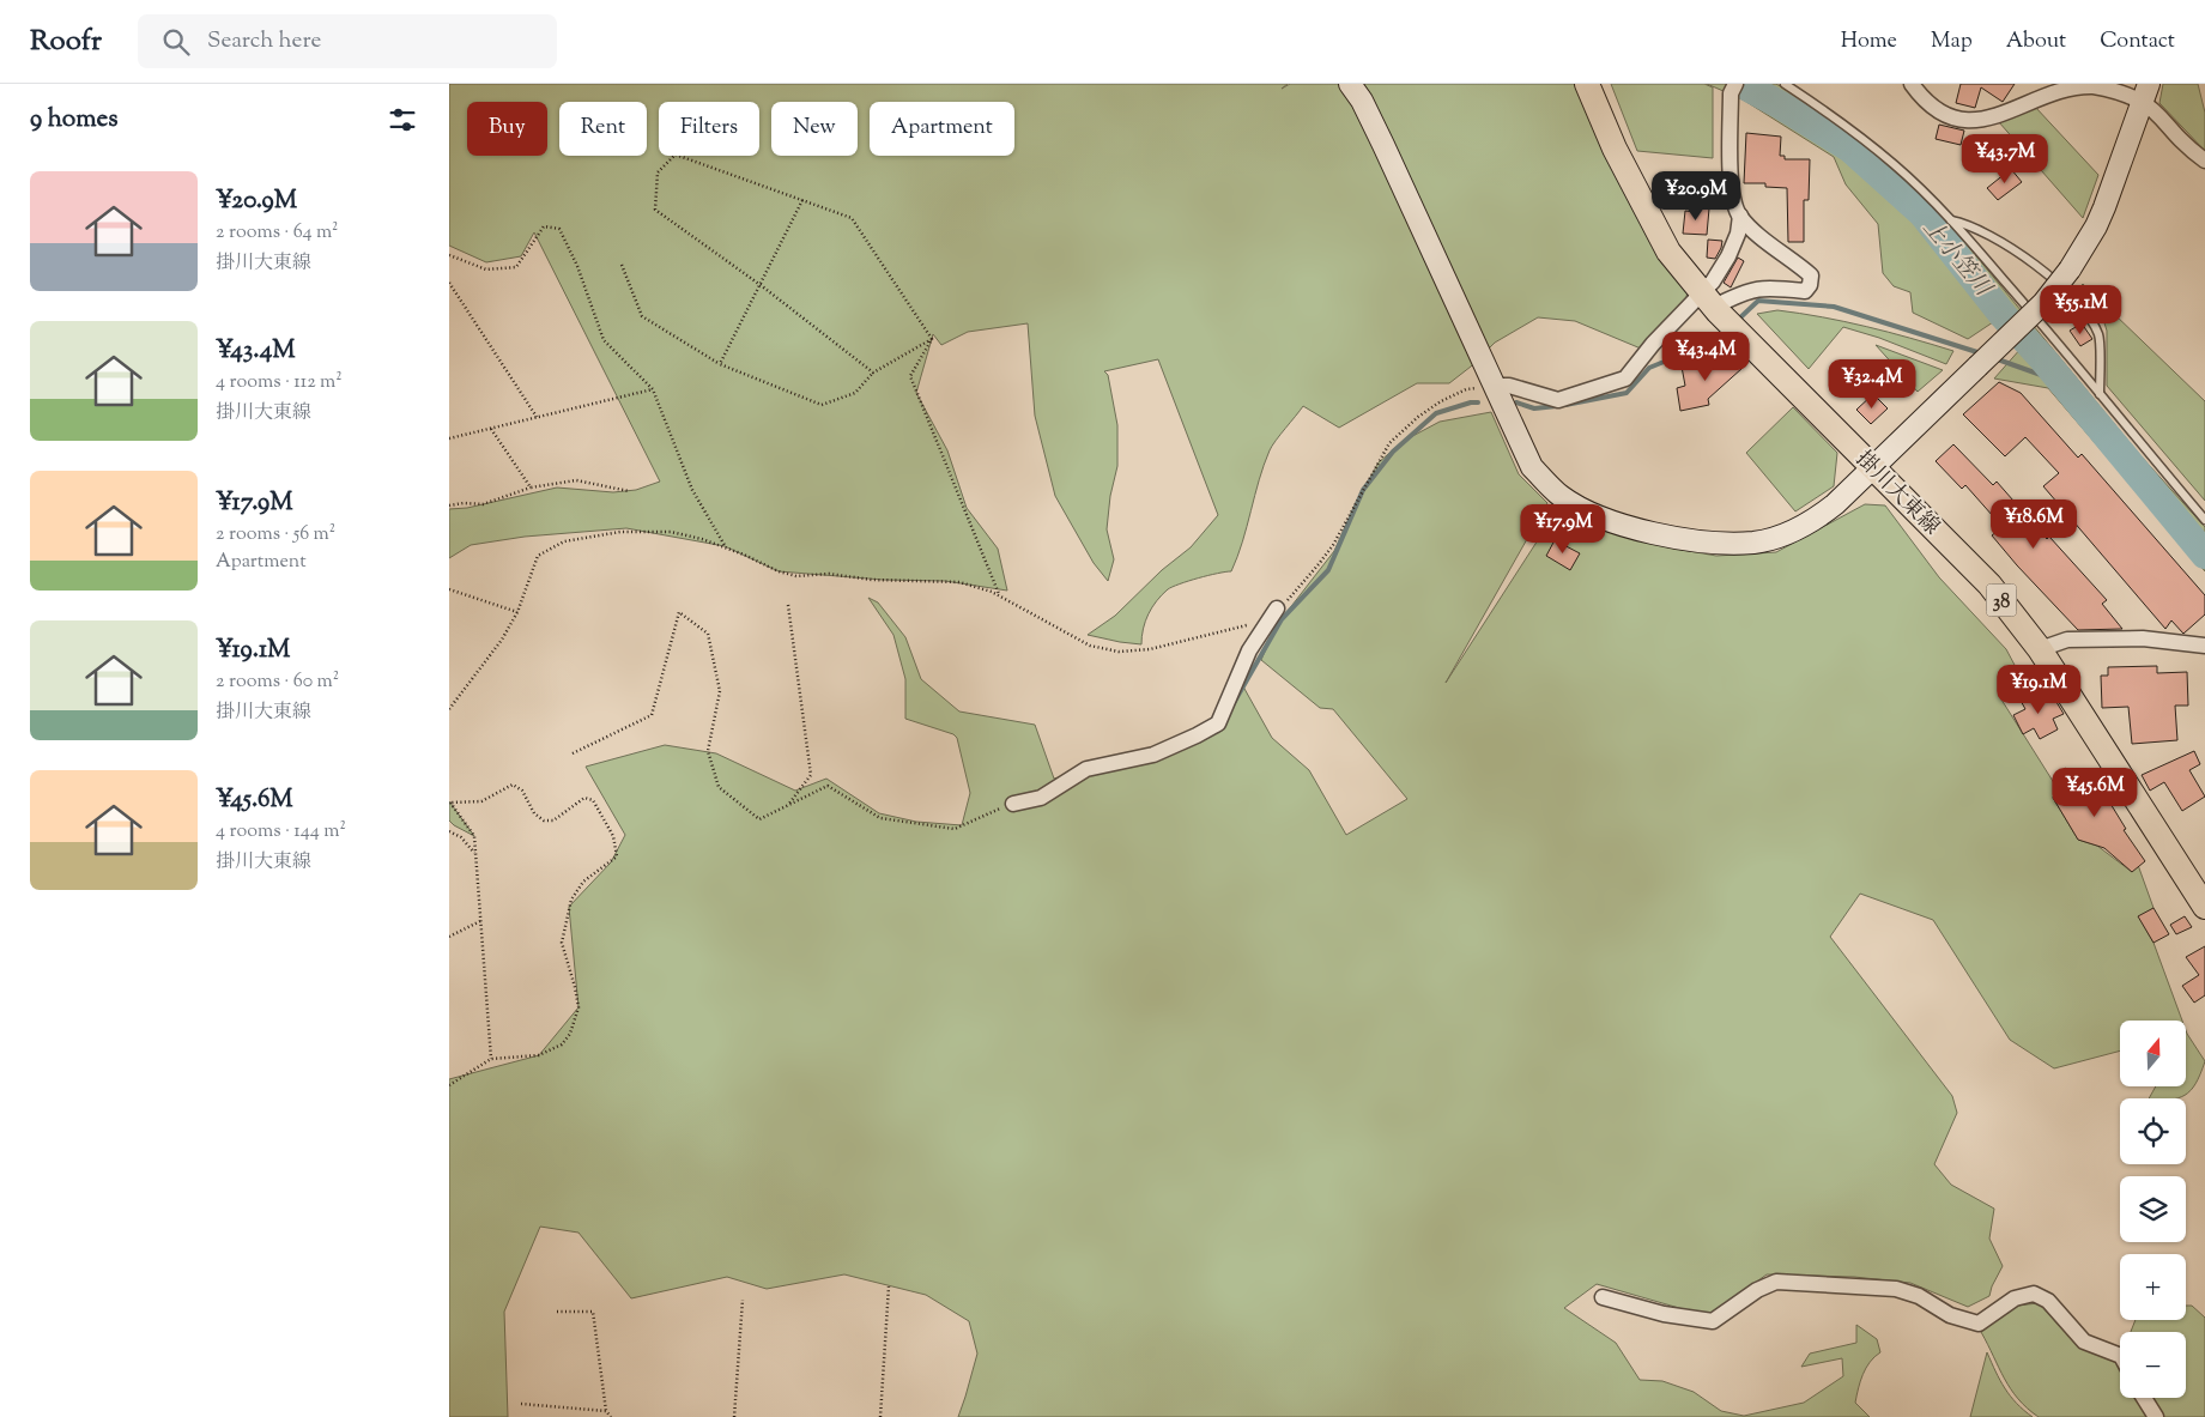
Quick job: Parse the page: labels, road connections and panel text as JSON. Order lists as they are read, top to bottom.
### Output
{
  "streets": {
    "main road": ["掛川大東線", "38"]
  },
  "water": ["上小笠川"],
  "north": "top",
  "page": {
    "header": "Roofr",
    "search": "Search here",
    "nav": [
      "Home",
      "Map",
      "About",
      "Contact"
    ],
    "heading": "9 homes",
    "chip": [
      "Buy",
      "Rent",
      "Filters",
      "New",
      "Apartment"
    ],
    "price": [
      "¥43.7M",
      "¥20.9M",
      "¥55.1M",
      "¥43.4M",
      "¥32.4M",
      "¥18.6M",
      "¥17.9M",
      "¥19.1M",
      "¥45.6M"
    ],
    "list": [
      {
        "name": "¥20.9M",
        "note": "2 rooms · 64 m² · 掛川大東線"
      },
      {
        "name": "¥43.4M",
        "note": "4 rooms · 112 m² · 掛川大東線"
      },
      {
        "name": "¥17.9M",
        "note": "2 rooms · 56 m² · Apartment"
      },
      {
        "name": "¥19.1M",
        "note": "2 rooms · 60 m² · 掛川大東線"
      },
      {
        "name": "¥45.6M",
        "note": "4 rooms · 144 m² · 掛川大東線"
      }
    ],
    "map_buttons": ["+", "−"]
  }
}
